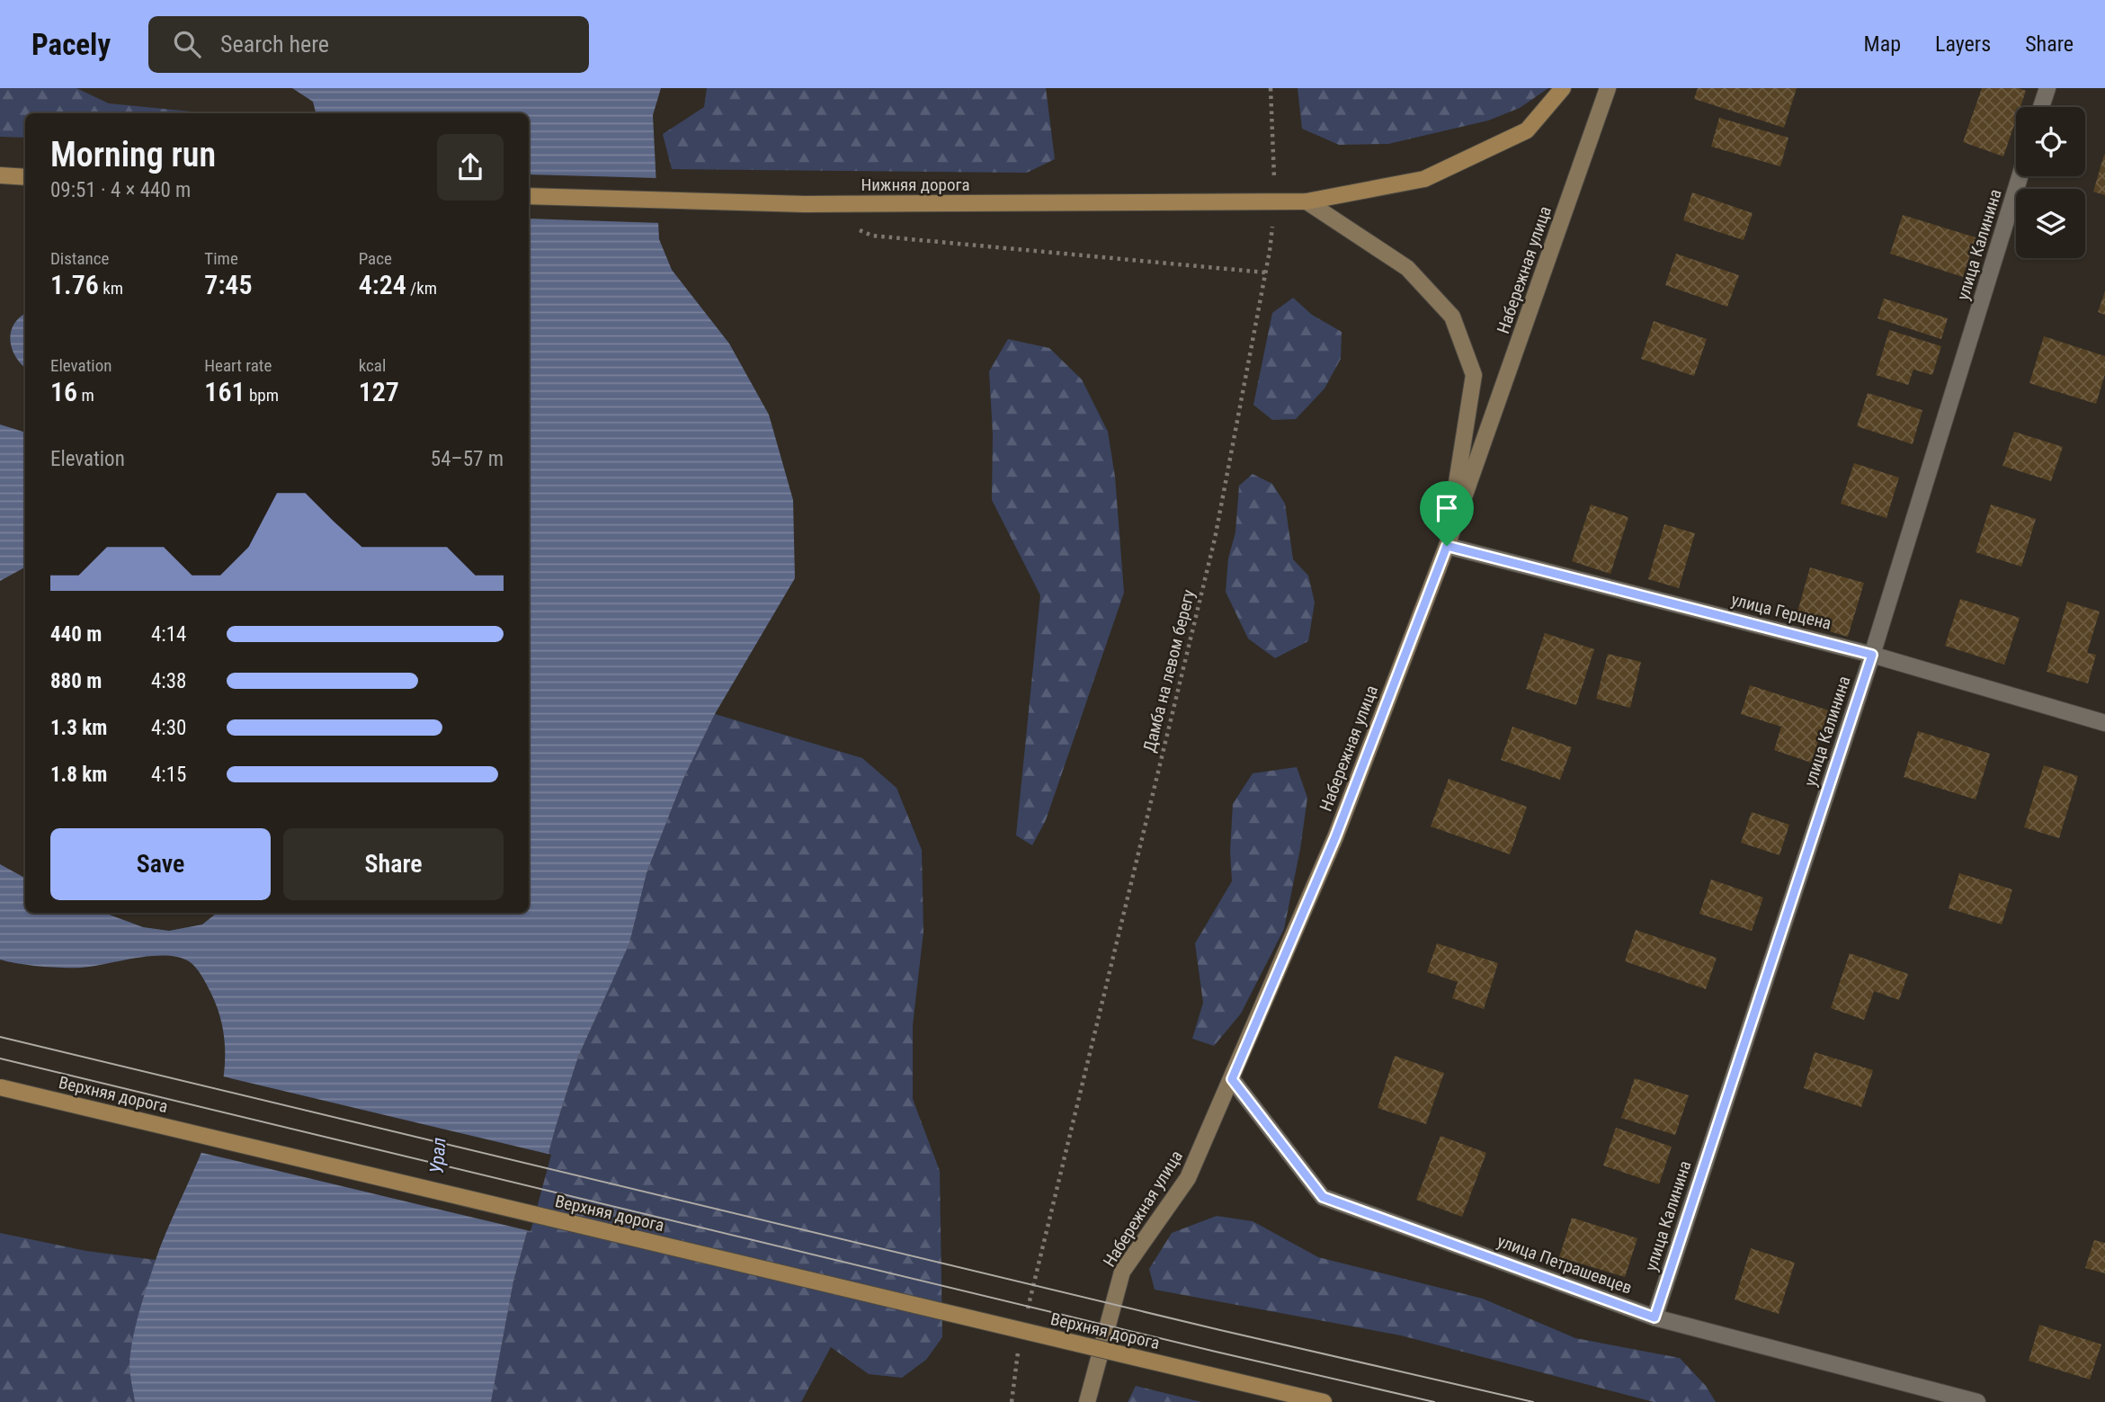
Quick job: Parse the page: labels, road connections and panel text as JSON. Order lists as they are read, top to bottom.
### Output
{
  "streets": {
    "main road": ["Нижняя дорога", "Набережная улица", "Верхняя дорога"],
    "street": ["улица Калинина", "улица Герцена", "улица Петрашевцев"],
    "path": ["Дамба на левом берегу"]
  },
  "crossings": [
    ["Нижняя дорога", "Дамба на левом берегу"],
    ["улица Калинина", "улица Герцена"],
    ["улица Калинина", "улица Петрашевцев"],
    ["Набережная улица", "улица Герцена"],
    ["Набережная улица", "улица Петрашевцев"]
  ],
  "water": ["Урал"],
  "page": {
    "header": "Pacely",
    "search": "Search here",
    "nav": ["Map", "Layers", "Share"],
    "heading": ["Morning run", "09:51 · 4 × 440 m"],
    "stats": [
      ["Distance", "1.76 km"],
      ["Time", "7:45"],
      ["Pace", "4:24 /km"],
      ["Elevation", "16 m"],
      ["Heart rate", "161 bpm"],
      ["kcal", "127"]
    ],
    "chart": ["Elevation", "54–57 m"],
    "list": [
      {
        "name": "440 m",
        "note": "4:14"
      },
      {
        "name": "880 m",
        "note": "4:38"
      },
      {
        "name": "1.3 km",
        "note": "4:30"
      },
      {
        "name": "1.8 km",
        "note": "4:15"
      }
    ],
    "buttons": ["Save", "Share"]
  }
}
